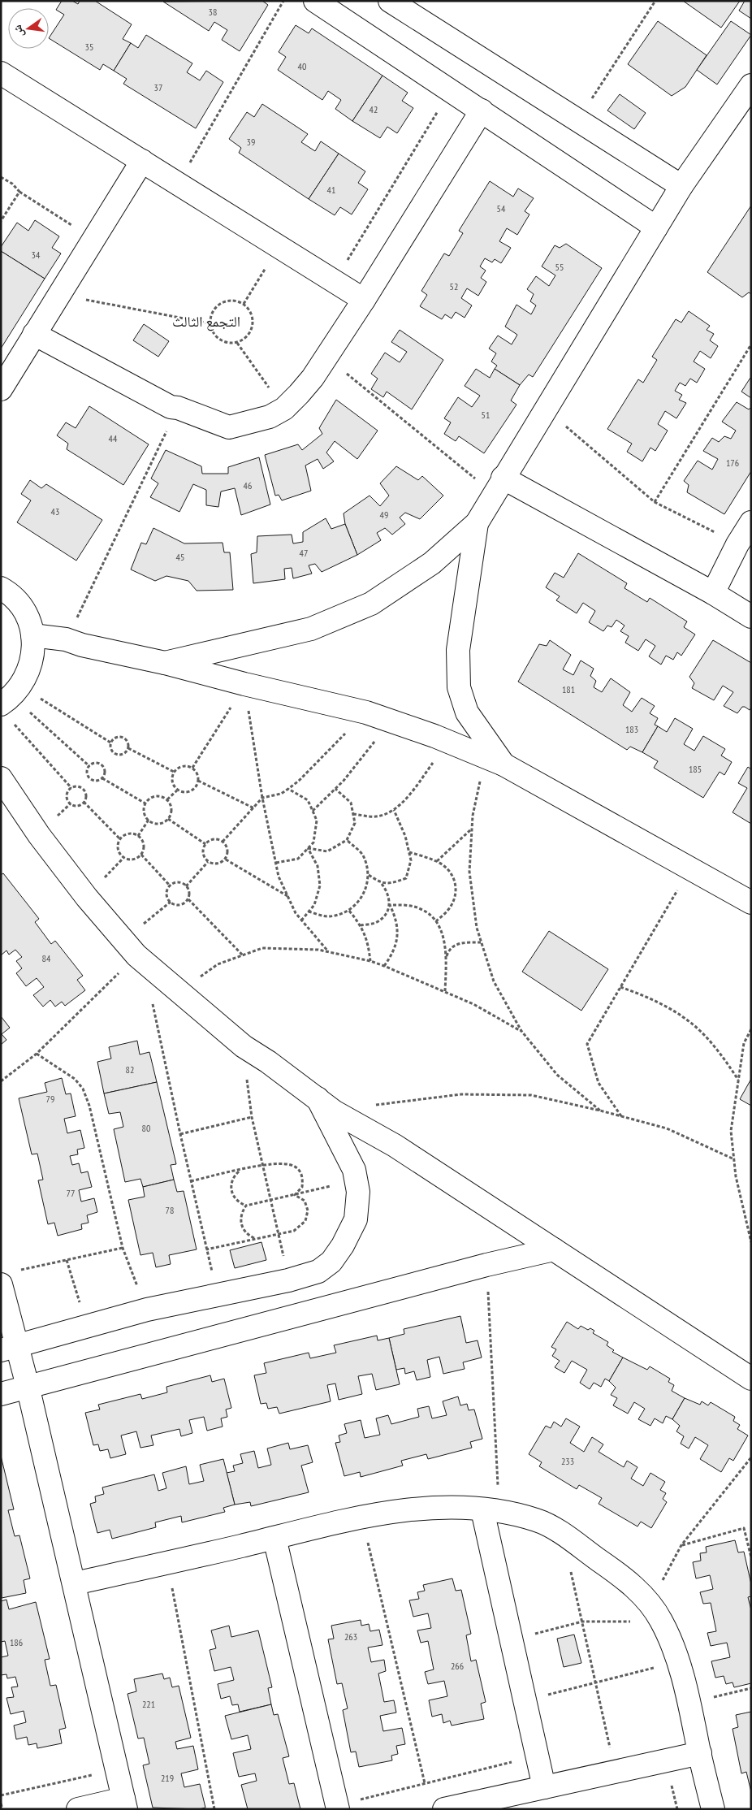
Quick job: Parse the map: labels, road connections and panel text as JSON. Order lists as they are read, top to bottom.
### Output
{
  "districts": ["التجمع الثالث"],
  "house_numbers": [
    "38",
    "35",
    "40",
    "37",
    "42",
    "39",
    "41",
    "54",
    "34",
    "55",
    "52",
    "51",
    "44",
    "176",
    "46",
    "43",
    "49",
    "47",
    "45",
    "181",
    "183",
    "185",
    "84",
    "82",
    "79",
    "80",
    "77",
    "78",
    "233",
    "263",
    "186",
    "266",
    "221",
    "219"
  ],
  "north": "left"
}
